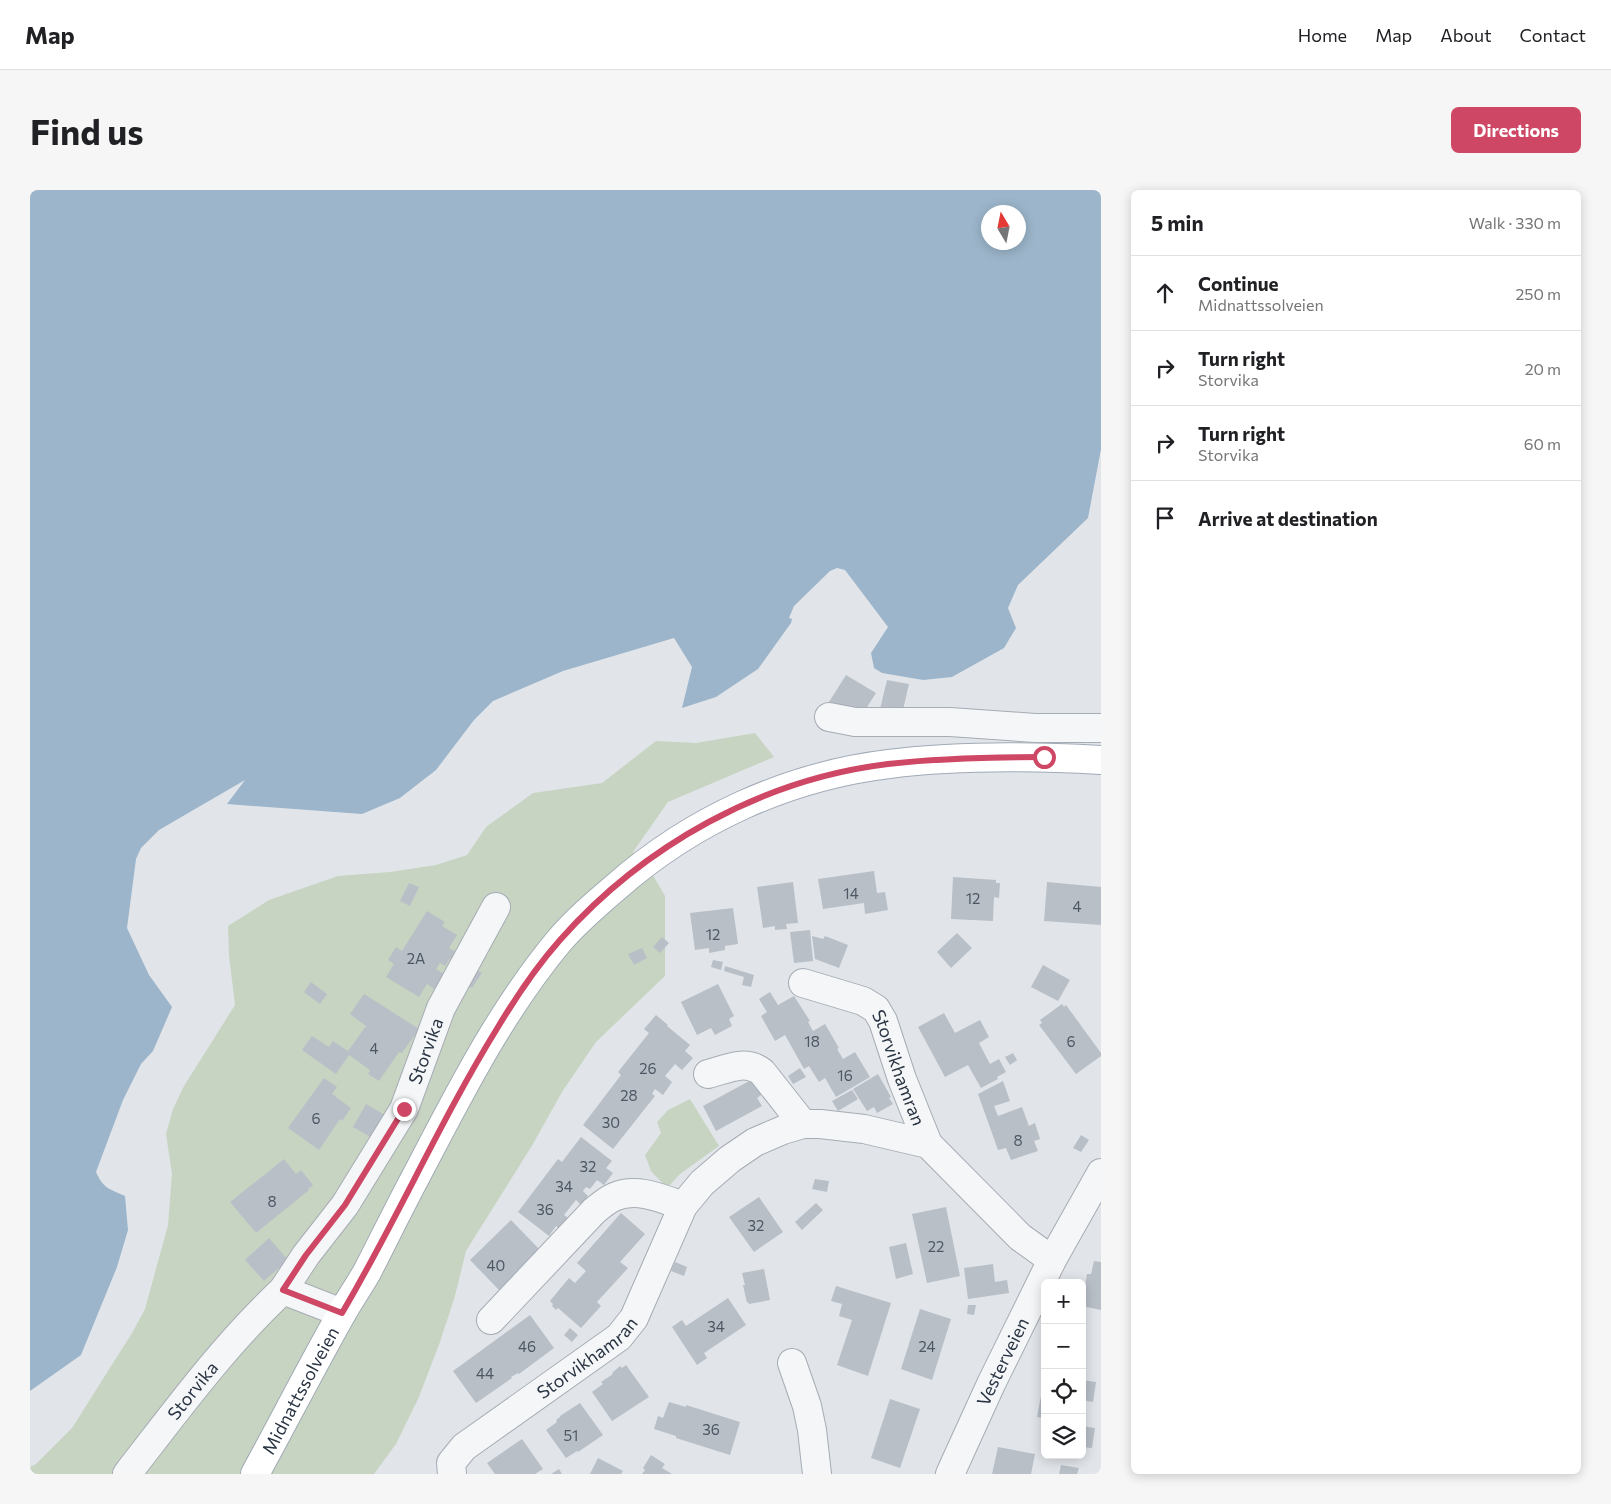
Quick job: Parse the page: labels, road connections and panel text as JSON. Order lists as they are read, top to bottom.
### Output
{
  "streets": {
    "main road": ["Midnattssolveien"],
    "street": ["Storvika", "Storvikhamran", "Vesterveien"]
  },
  "crossings": [
    ["Storvikhamran", "Vesterveien"]
  ],
  "house_numbers": [
    "14",
    "12",
    "4",
    "12",
    "2A",
    "18",
    "6",
    "4",
    "26",
    "16",
    "28",
    "6",
    "30",
    "8",
    "32",
    "34",
    "8",
    "36",
    "32",
    "22",
    "40",
    "34",
    "46",
    "24",
    "44",
    "36",
    "51"
  ],
  "north": "top",
  "page": {
    "header": "Map",
    "nav": [
      "Home",
      "Map",
      "About",
      "Contact"
    ],
    "buttons": "Directions",
    "title": "Find us",
    "heading": ["5 min", "Walk · 330 m"],
    "list": [
      ["Continue", "Midnattssolveien", "250 m"],
      ["Turn right", "Storvika", "20 m"],
      ["Turn right", "Storvika", "60 m"],
      "Arrive at destination"
    ],
    "map_buttons": ["+", "−"]
  }
}
